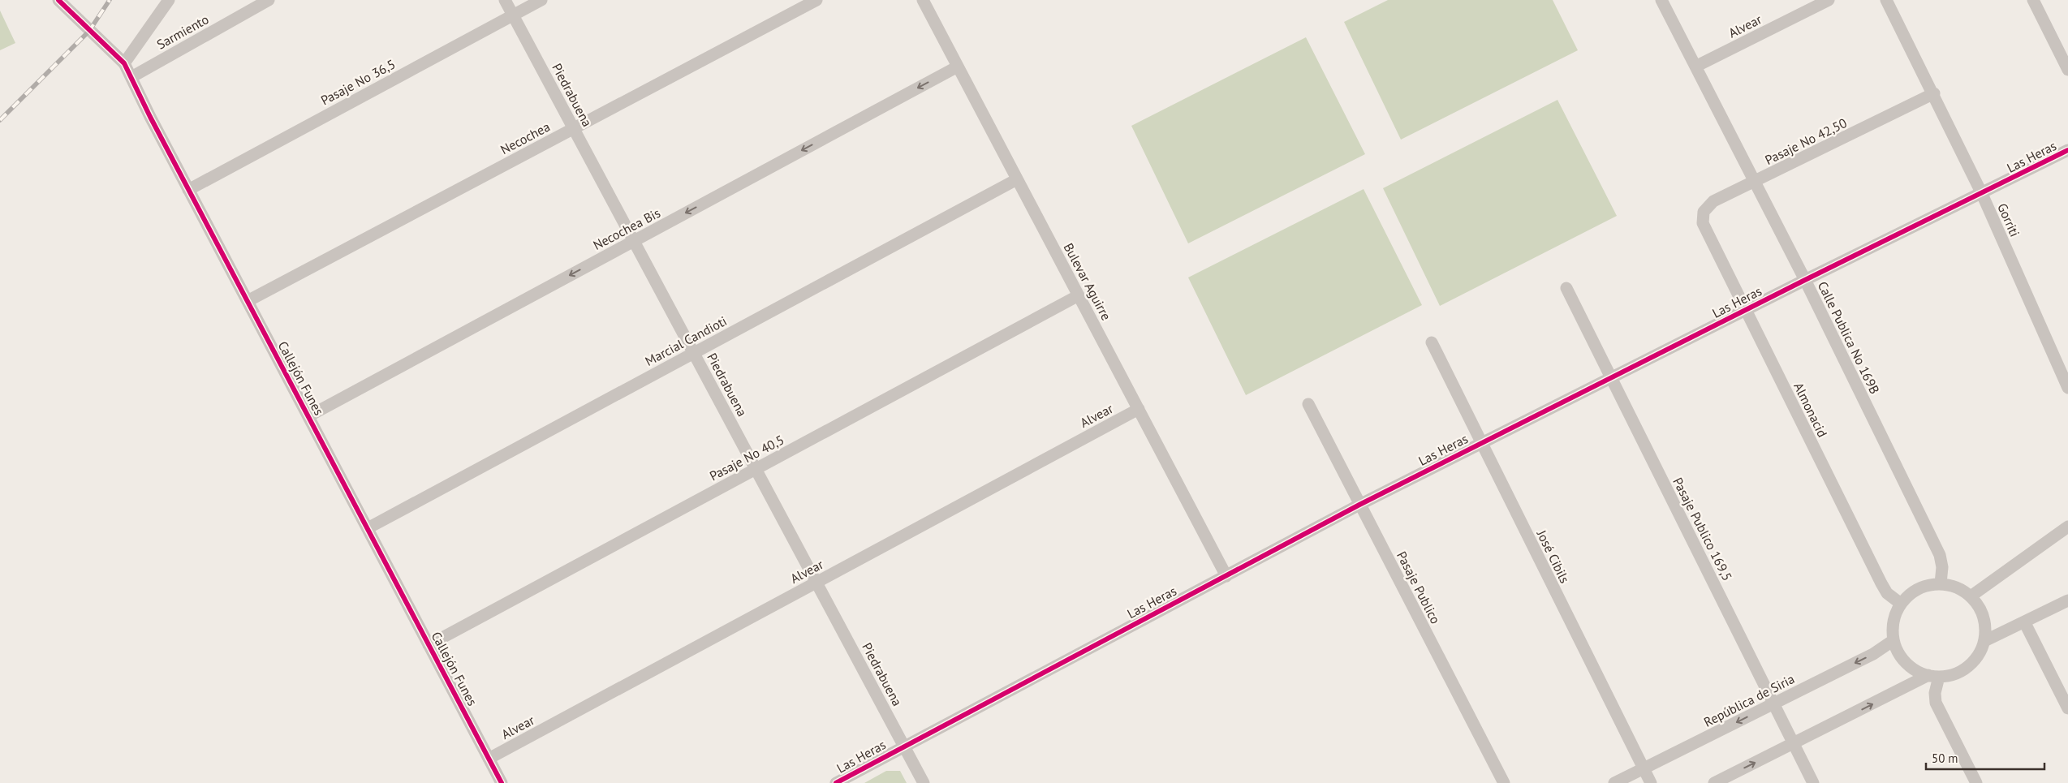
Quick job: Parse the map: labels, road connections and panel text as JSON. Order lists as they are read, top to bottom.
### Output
{
  "streets": {
    "street": [
      "Alvear",
      "Sarmiento",
      "Pasaje No 36,5",
      "Piedrabuena",
      "Necochea",
      "Pasaje No 42,50",
      "Las Heras",
      "Gorriti",
      "Necochea Bis",
      "Bulevar Aguirre",
      "Calle Publica No 169B",
      "Marcial Candioti",
      "Callejón Funes",
      "Almonacid",
      "Pasaje No 40,5",
      "Pasaje Publico 169,5",
      "José Cibils",
      "Pasaje Publico",
      "República de Siria"
    ]
  },
  "crossings": [
    ["Alvear", "Piedrabuena"],
    ["Alvear", "Bulevar Aguirre"],
    ["Alvear", "Calle Publica No 169B"],
    ["Alvear", "Callejón Funes"],
    ["Sarmiento", "Callejón Funes"],
    ["Pasaje No 36,5", "Piedrabuena"],
    ["Pasaje No 36,5", "Callejón Funes"],
    ["Piedrabuena", "Necochea"],
    ["Piedrabuena", "Las Heras"],
    ["Piedrabuena", "Necochea Bis"],
    ["Piedrabuena", "Marcial Candioti"],
    ["Piedrabuena", "Pasaje No 40,5"],
    ["Necochea", "Callejón Funes"],
    ["Pasaje No 42,50", "Gorriti"],
    ["Pasaje No 42,50", "Calle Publica No 169B"],
    ["Pasaje No 42,50", "Almonacid"],
    ["Las Heras", "Gorriti"],
    ["Las Heras", "Bulevar Aguirre"],
    ["Las Heras", "Calle Publica No 169B"],
    ["Las Heras", "Almonacid"],
    ["Las Heras", "Pasaje Publico 169,5"],
    ["Las Heras", "José Cibils"],
    ["Las Heras", "Pasaje Publico"],
    ["Necochea Bis", "Bulevar Aguirre"],
    ["Necochea Bis", "Callejón Funes"],
    ["Bulevar Aguirre", "Marcial Candioti"],
    ["Bulevar Aguirre", "Pasaje No 40,5"],
    ["Calle Publica No 169B", "Almonacid"],
    ["Calle Publica No 169B", "República de Siria"],
    ["Marcial Candioti", "Callejón Funes"],
    ["Callejón Funes", "Pasaje No 40,5"],
    ["Almonacid", "República de Siria"],
    ["Pasaje Publico 169,5", "República de Siria"],
    ["José Cibils", "República de Siria"]
  ],
  "one_way": ["Necochea Bis"],
  "scale_bar": "50 m"
}
